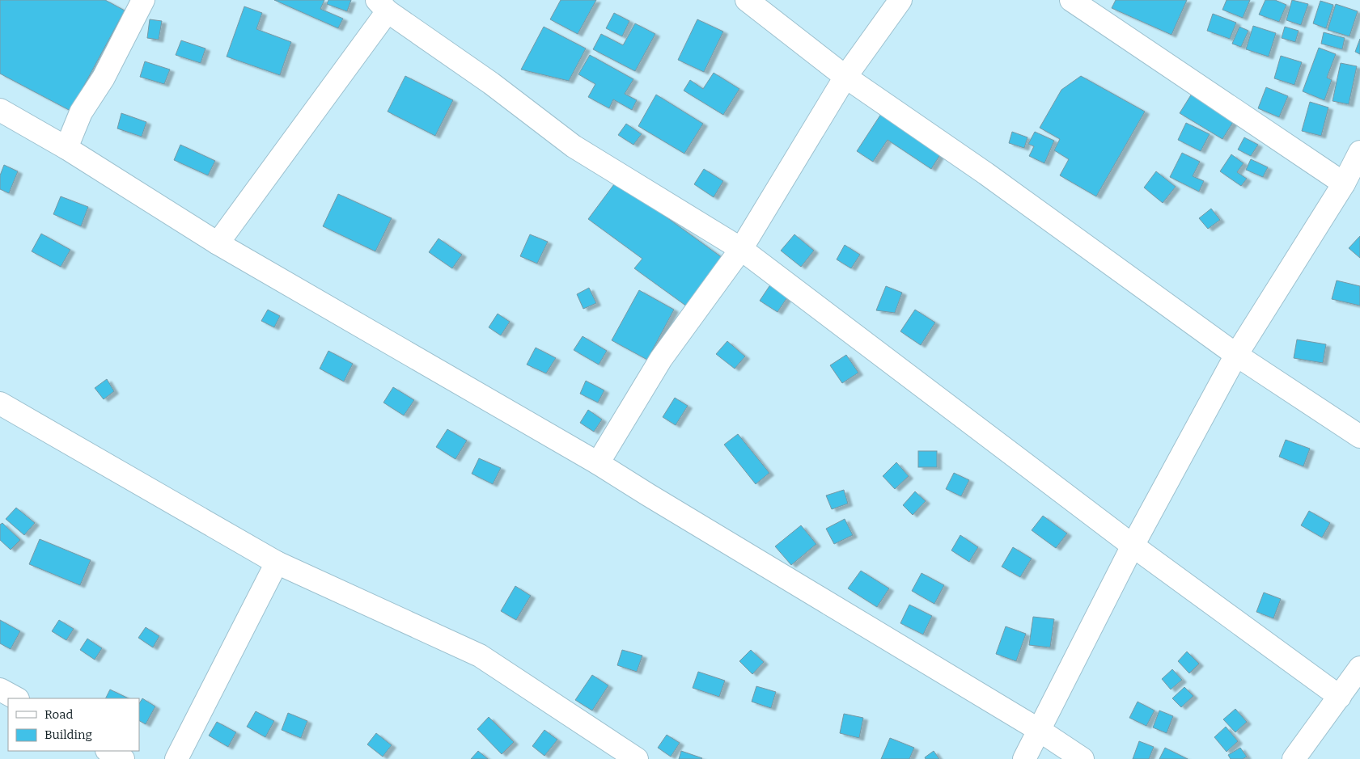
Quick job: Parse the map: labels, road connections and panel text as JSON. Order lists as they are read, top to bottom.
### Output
{
  "legend": ["Road", "Building"]
}
